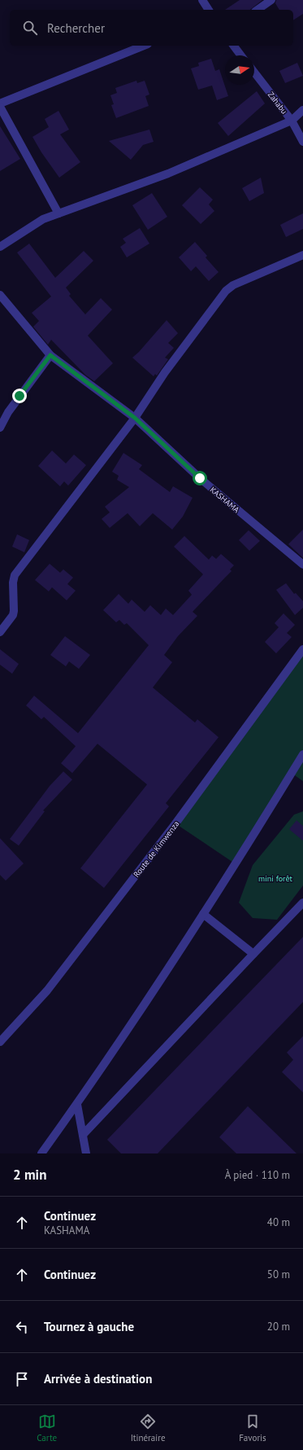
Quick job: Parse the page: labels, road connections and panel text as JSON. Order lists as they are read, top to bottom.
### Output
{
  "streets": {
    "street": ["Zahabu", "KASHAMA", "Route de Kimwenza"]
  },
  "parks": ["mini forêt"],
  "north": "right",
  "page": {
    "search": "Rechercher",
    "heading": ["2 min", "À pied · 110 m"],
    "list": [
      ["Continuez", "KASHAMA", "40 m"],
      ["Continuez", "50 m"],
      ["Tournez à gauche", "20 m"],
      "Arrivée à destination"
    ],
    "nav": ["Carte", "Itinéraire", "Favoris"]
  }
}
